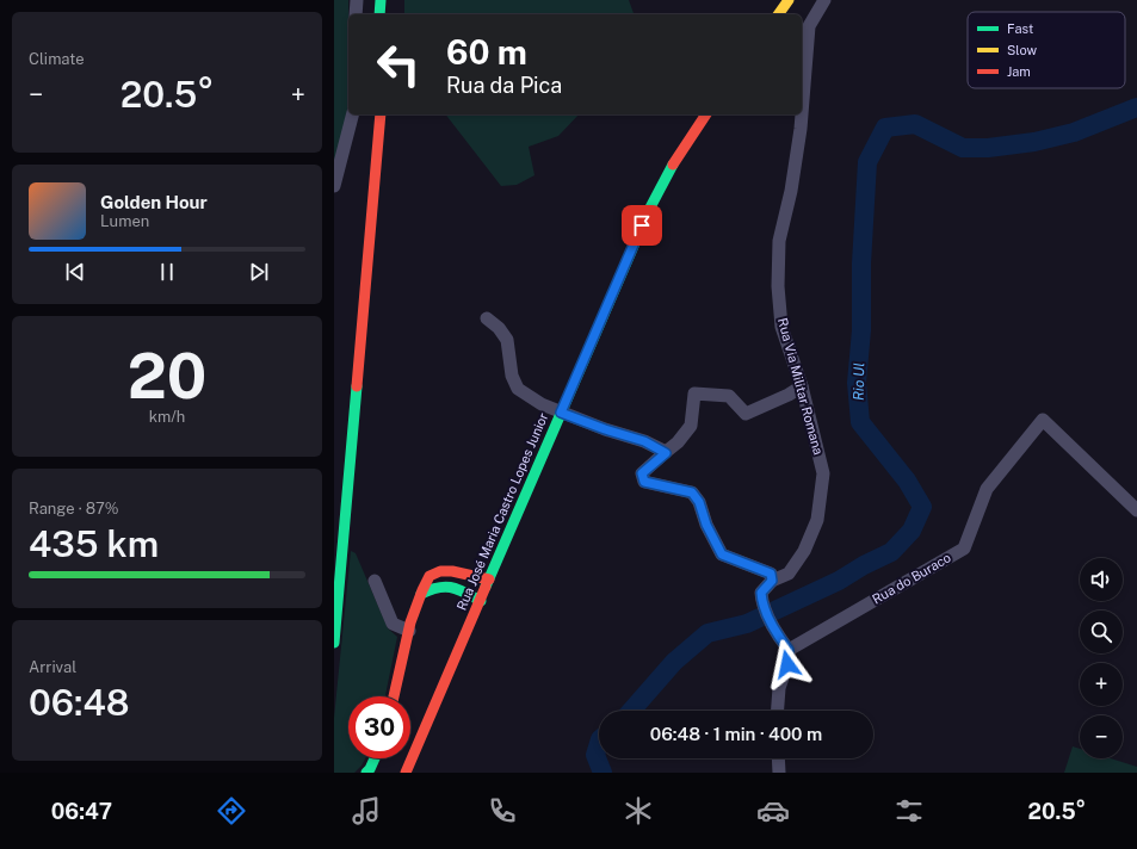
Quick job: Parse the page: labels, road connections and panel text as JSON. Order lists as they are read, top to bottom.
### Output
{
  "streets": {
    "main road": ["Rua José Maria Castro Lopes Junior"],
    "street": ["Rua Via Militar Romana", "Rua do Buraco"]
  },
  "water": ["Rio Ul"],
  "legend": ["Fast", "Slow", "Jam"],
  "page": {
    "tile": [
      "Climate",
      ["20", "km/h"],
      ["Range · 87%", "435 km"],
      ["Arrival", "06:48"]
    ],
    "turn": ["60 m", "Rua da Pica"],
    "heat": ["−", "20.5°", "+"],
    "song": ["Golden Hour", "Lumen"],
    "map_buttons": ["+", "−"],
    "limit": "30",
    "trip": "06:48 · 1 min · 400 m",
    "tabs": ["06:47", "20.5°"]
  }
}
